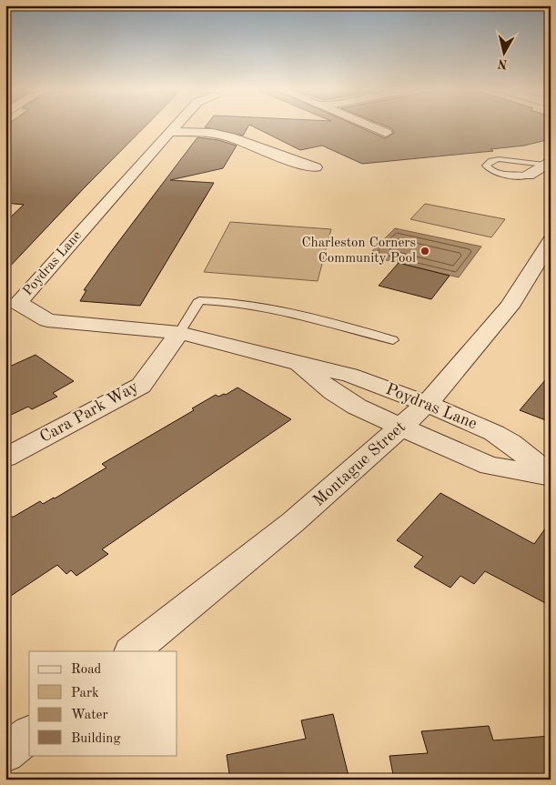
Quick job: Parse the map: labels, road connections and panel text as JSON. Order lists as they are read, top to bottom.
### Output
{
  "streets": {
    "street": ["Poydras Lane", "Cara Park Way", "Montague Street"]
  },
  "crossings": [
    ["Poydras Lane", "Cara Park Way"],
    ["Poydras Lane", "Montague Street"]
  ],
  "places": ["Charleston Corners Community Pool"],
  "legend": [
    "Road",
    "Park",
    "Water",
    "Building"
  ],
  "north": "bottom"
}
